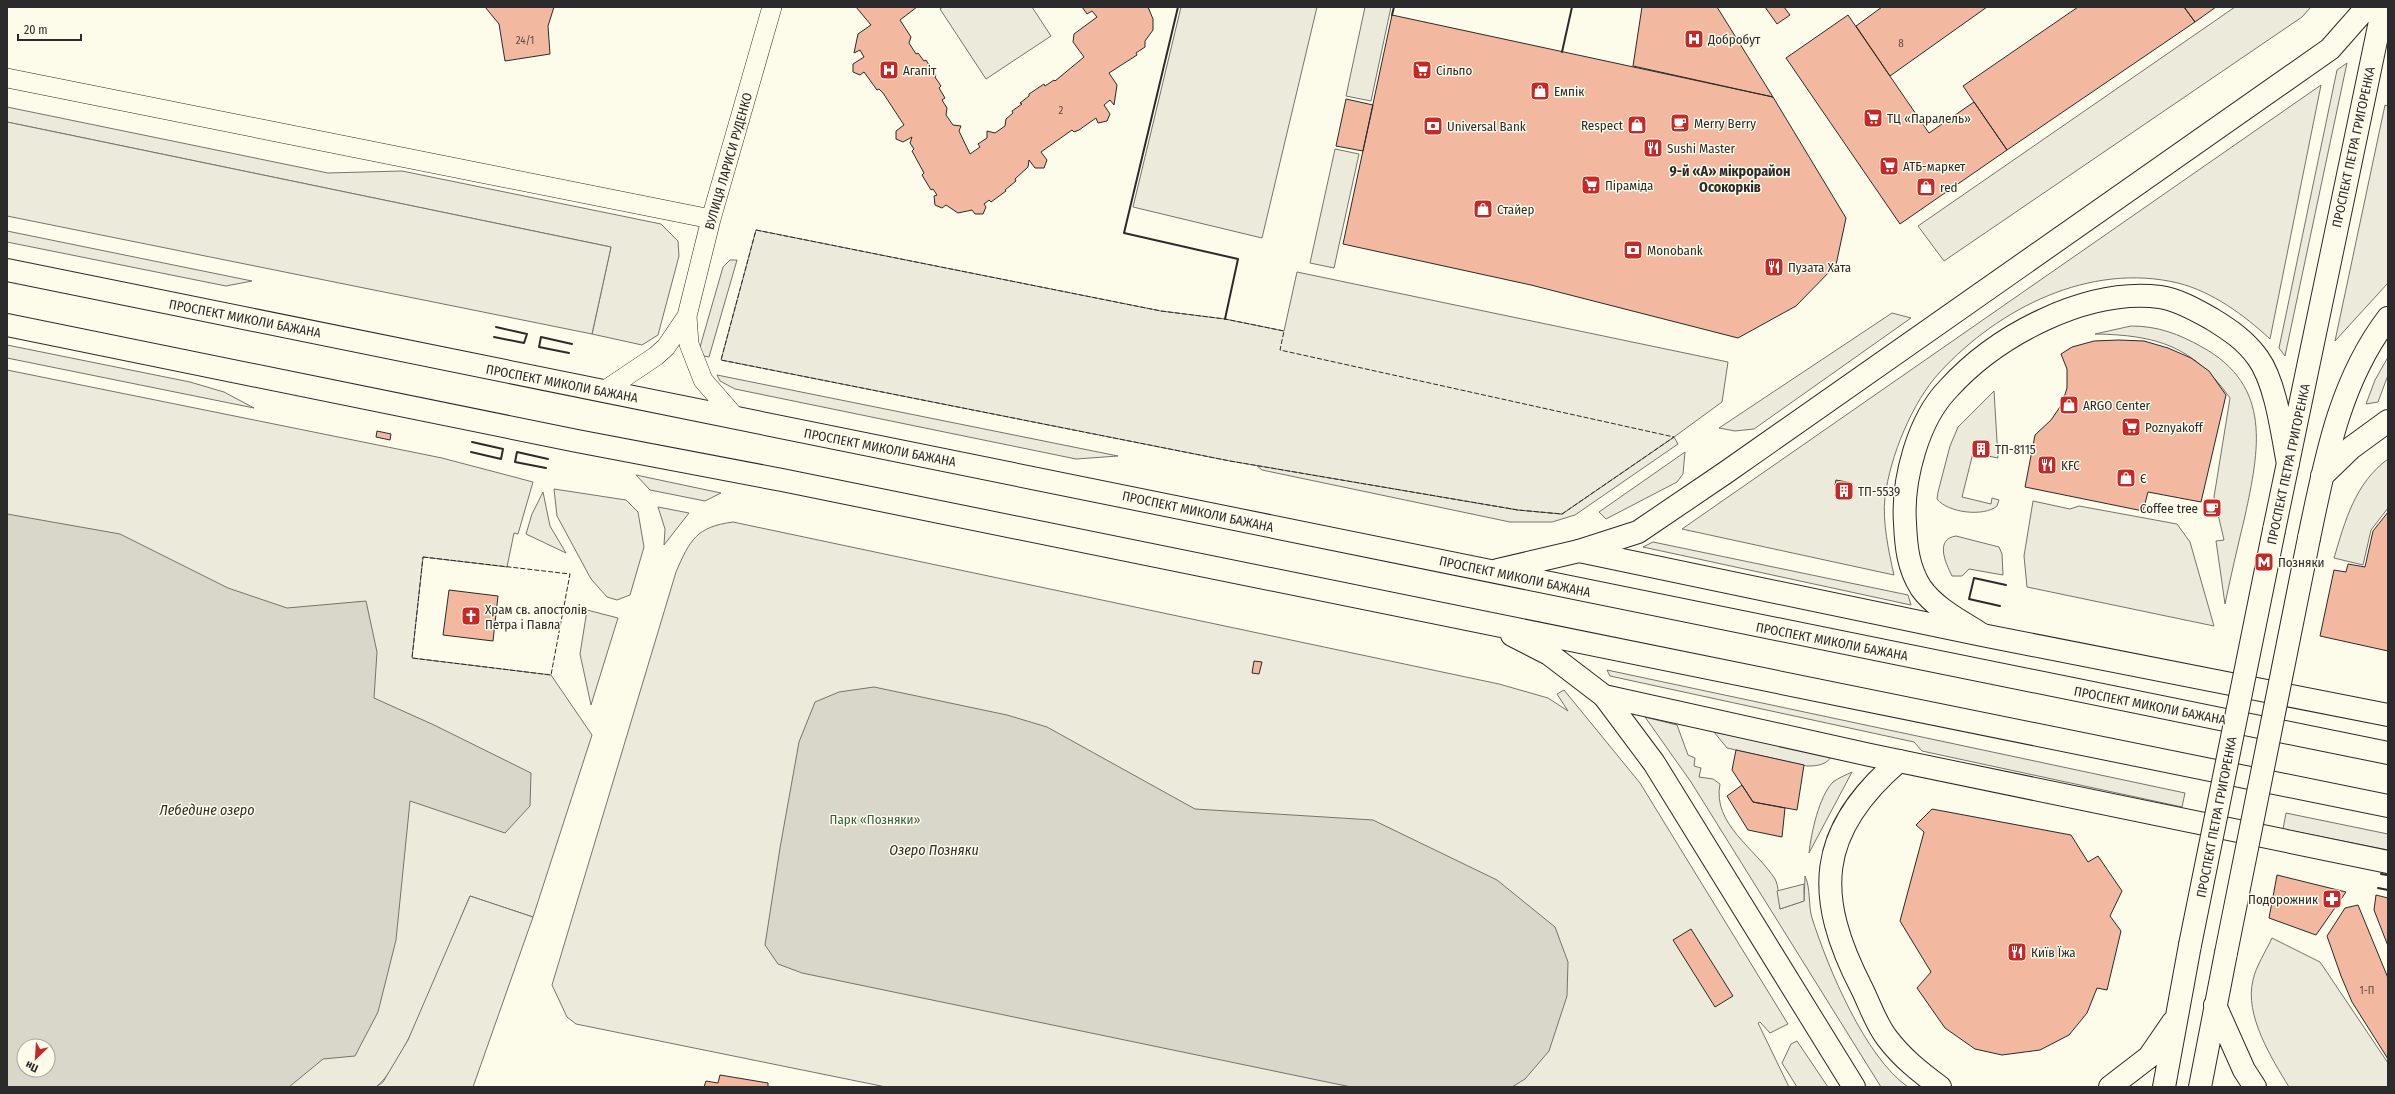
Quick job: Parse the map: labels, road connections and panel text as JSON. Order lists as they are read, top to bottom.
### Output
{
  "streets": {
    "main road": ["ПРОСПЕКТ ПЕТРА ГРИГОРЕНКА", "ПРОСПЕКТ МИКОЛИ БАЖАНА"],
    "street": ["ВУЛИЦЯ ЛАРИСИ РУДЕНКО"]
  },
  "crossings": [
    ["ВУЛИЦЯ ЛАРИСИ РУДЕНКО", "ПРОСПЕКТ МИКОЛИ БАЖАНА"]
  ],
  "districts": ["9-й «А» мікрорайон Осокорків"],
  "water": ["Лебедине озеро", "Озеро Позняки"],
  "parks": ["Парк «Позняки»"],
  "places": {
    "hospital": ["Добробут", "Агапіт"],
    "supermarket": [
      "Сільпо",
      "ТЦ «Паралель»",
      "АТБ-маркет",
      "Піраміда",
      "Poznyakoff"
    ],
    "shop": [
      "Емпік",
      "Respect",
      "red",
      "Стайер",
      "ARGO Center",
      "Є"
    ],
    "cafe": ["Merry Berry", "Coffee tree"],
    "bank": ["Universal Bank", "Monobank"],
    "restaurant": [
      "Sushi Master",
      "Пузата Хата",
      "KFC",
      "Київ Їжа"
    ],
    "building": ["ТП-8115", "ТП-5539"],
    "metro station": ["Позняки"],
    "church": ["Храм св. апостолів Петра і Павла"],
    "pharmacy": ["Подорожник"]
  },
  "house_numbers": [
    "24/1",
    "8",
    "2",
    "1-П"
  ],
  "scale_bar": "20 m",
  "north": "bottom left"
}
